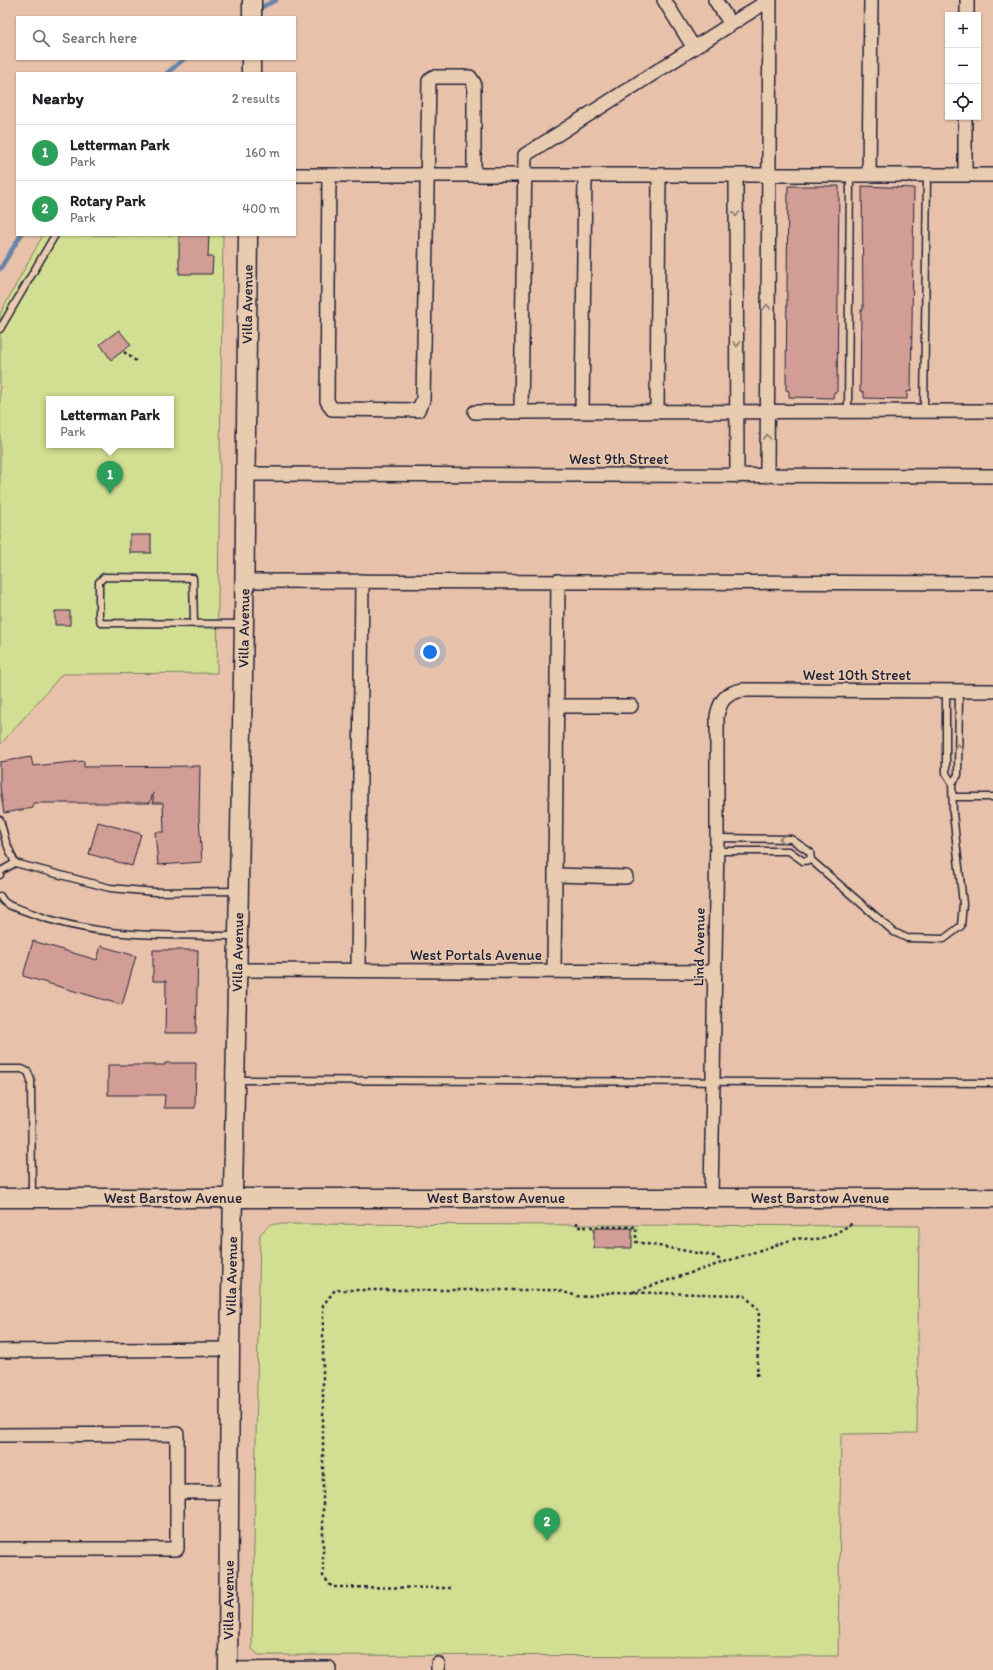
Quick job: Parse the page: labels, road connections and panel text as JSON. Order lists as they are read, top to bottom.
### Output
{
  "streets": {
    "main road": ["Villa Avenue", "West Barstow Avenue"],
    "street": [
      "West 9th Street",
      "West 10th Street",
      "Lind Avenue",
      "West Portals Avenue"
    ]
  },
  "crossings": [
    ["Villa Avenue", "West 9th Street"],
    ["Villa Avenue", "West Portals Avenue"],
    ["Villa Avenue", "West Barstow Avenue"],
    ["West 10th Street", "Lind Avenue"],
    ["Lind Avenue", "West Portals Avenue"],
    ["Lind Avenue", "West Barstow Avenue"]
  ],
  "page": {
    "map_buttons": ["+", "−"],
    "search": "Search here",
    "heading": ["Nearby", "2 results"],
    "list": [
      {
        "mark": "1",
        "name": "Letterman Park",
        "note": "Park",
        "value": "160 m"
      },
      {
        "mark": "2",
        "name": "Rotary Park",
        "note": "Park",
        "value": "400 m"
      }
    ],
    "popup": ["Letterman Park", "Park"],
    "pins": ["1", "2"]
  }
}
